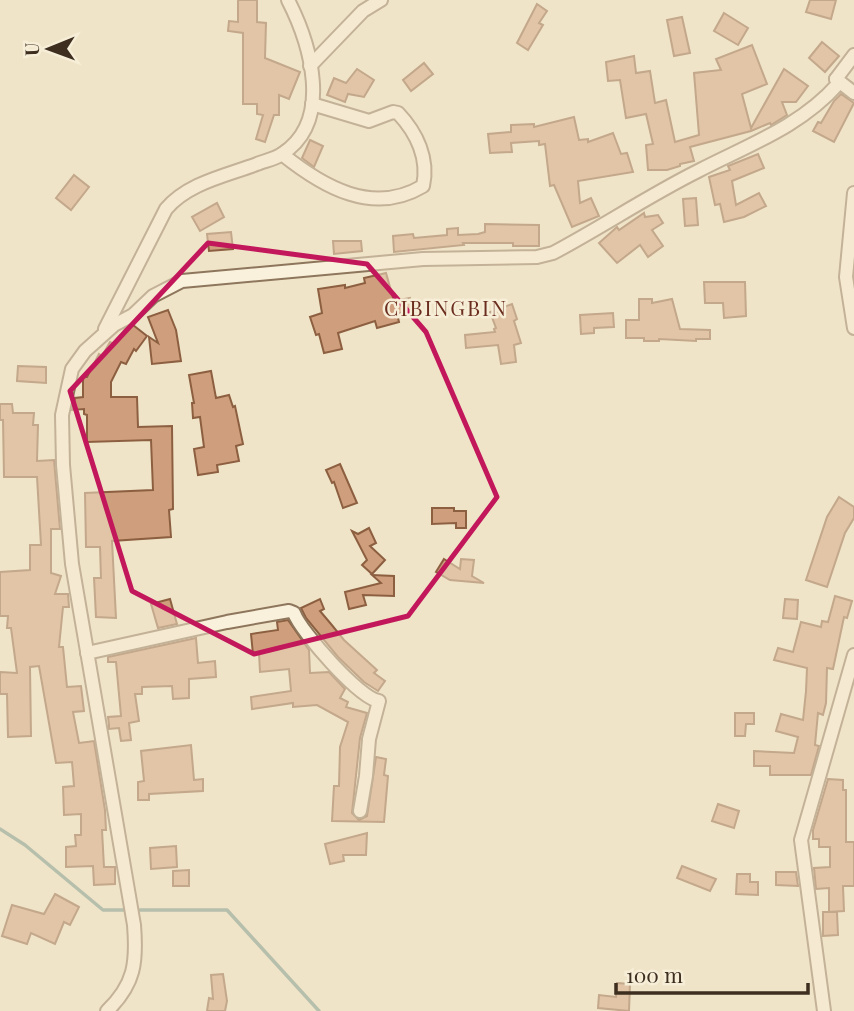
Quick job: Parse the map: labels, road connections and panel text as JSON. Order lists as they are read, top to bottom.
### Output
{
  "districts": ["CIBINGBIN"],
  "scale_bar": "100 m",
  "north": "left"
}
